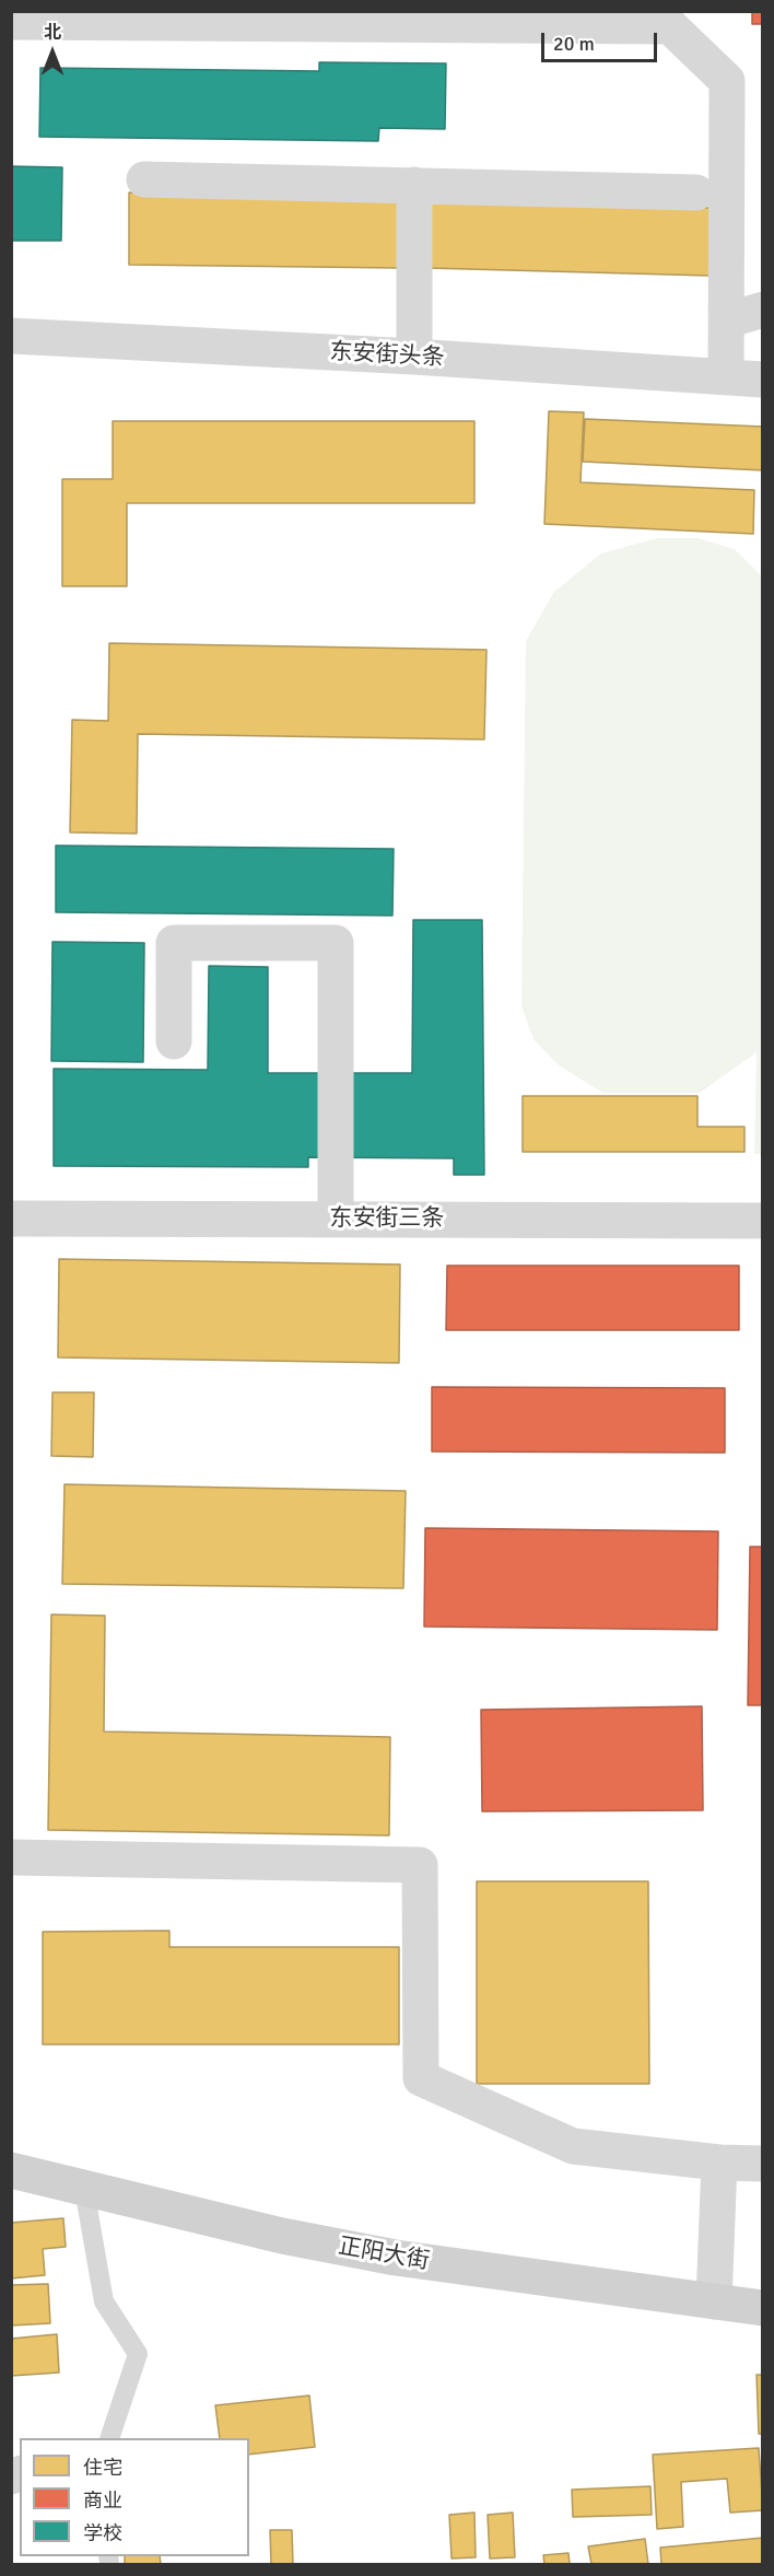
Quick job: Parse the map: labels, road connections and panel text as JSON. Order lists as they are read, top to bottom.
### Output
{
  "streets": {
    "main road": ["正阳大街"],
    "street": ["东安街头条", "东安街三条"]
  },
  "legend": ["住宅", "商业", "学校"],
  "scale_bar": "20 m",
  "north": "top"
}
